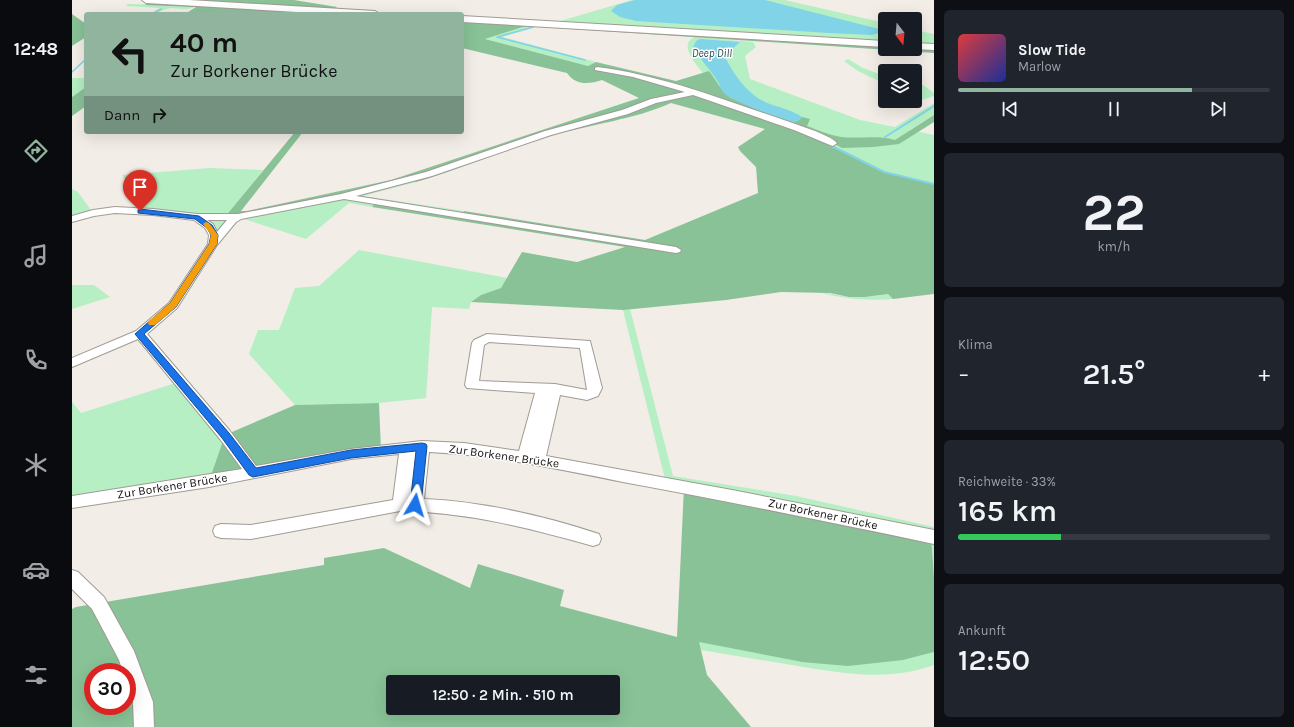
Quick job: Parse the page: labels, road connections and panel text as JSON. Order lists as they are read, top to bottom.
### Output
{
  "streets": {
    "street": ["Zur Borkener Brücke"]
  },
  "water": ["Deep Dill"],
  "north": "bottom",
  "page": {
    "tabs": "12:48",
    "turn": ["40 m", "Zur Borkener Brücke"],
    "song": ["Slow Tide", "Marlow"],
    "then": "Dann",
    "tile": [
      ["22", "km/h"],
      "Klima",
      ["Reichweite · 33%", "165 km"],
      ["Ankunft", "12:50"]
    ],
    "heat": ["−", "21.5°", "+"],
    "limit": "30",
    "trip": "12:50 · 2 Min. · 510 m"
  }
}
